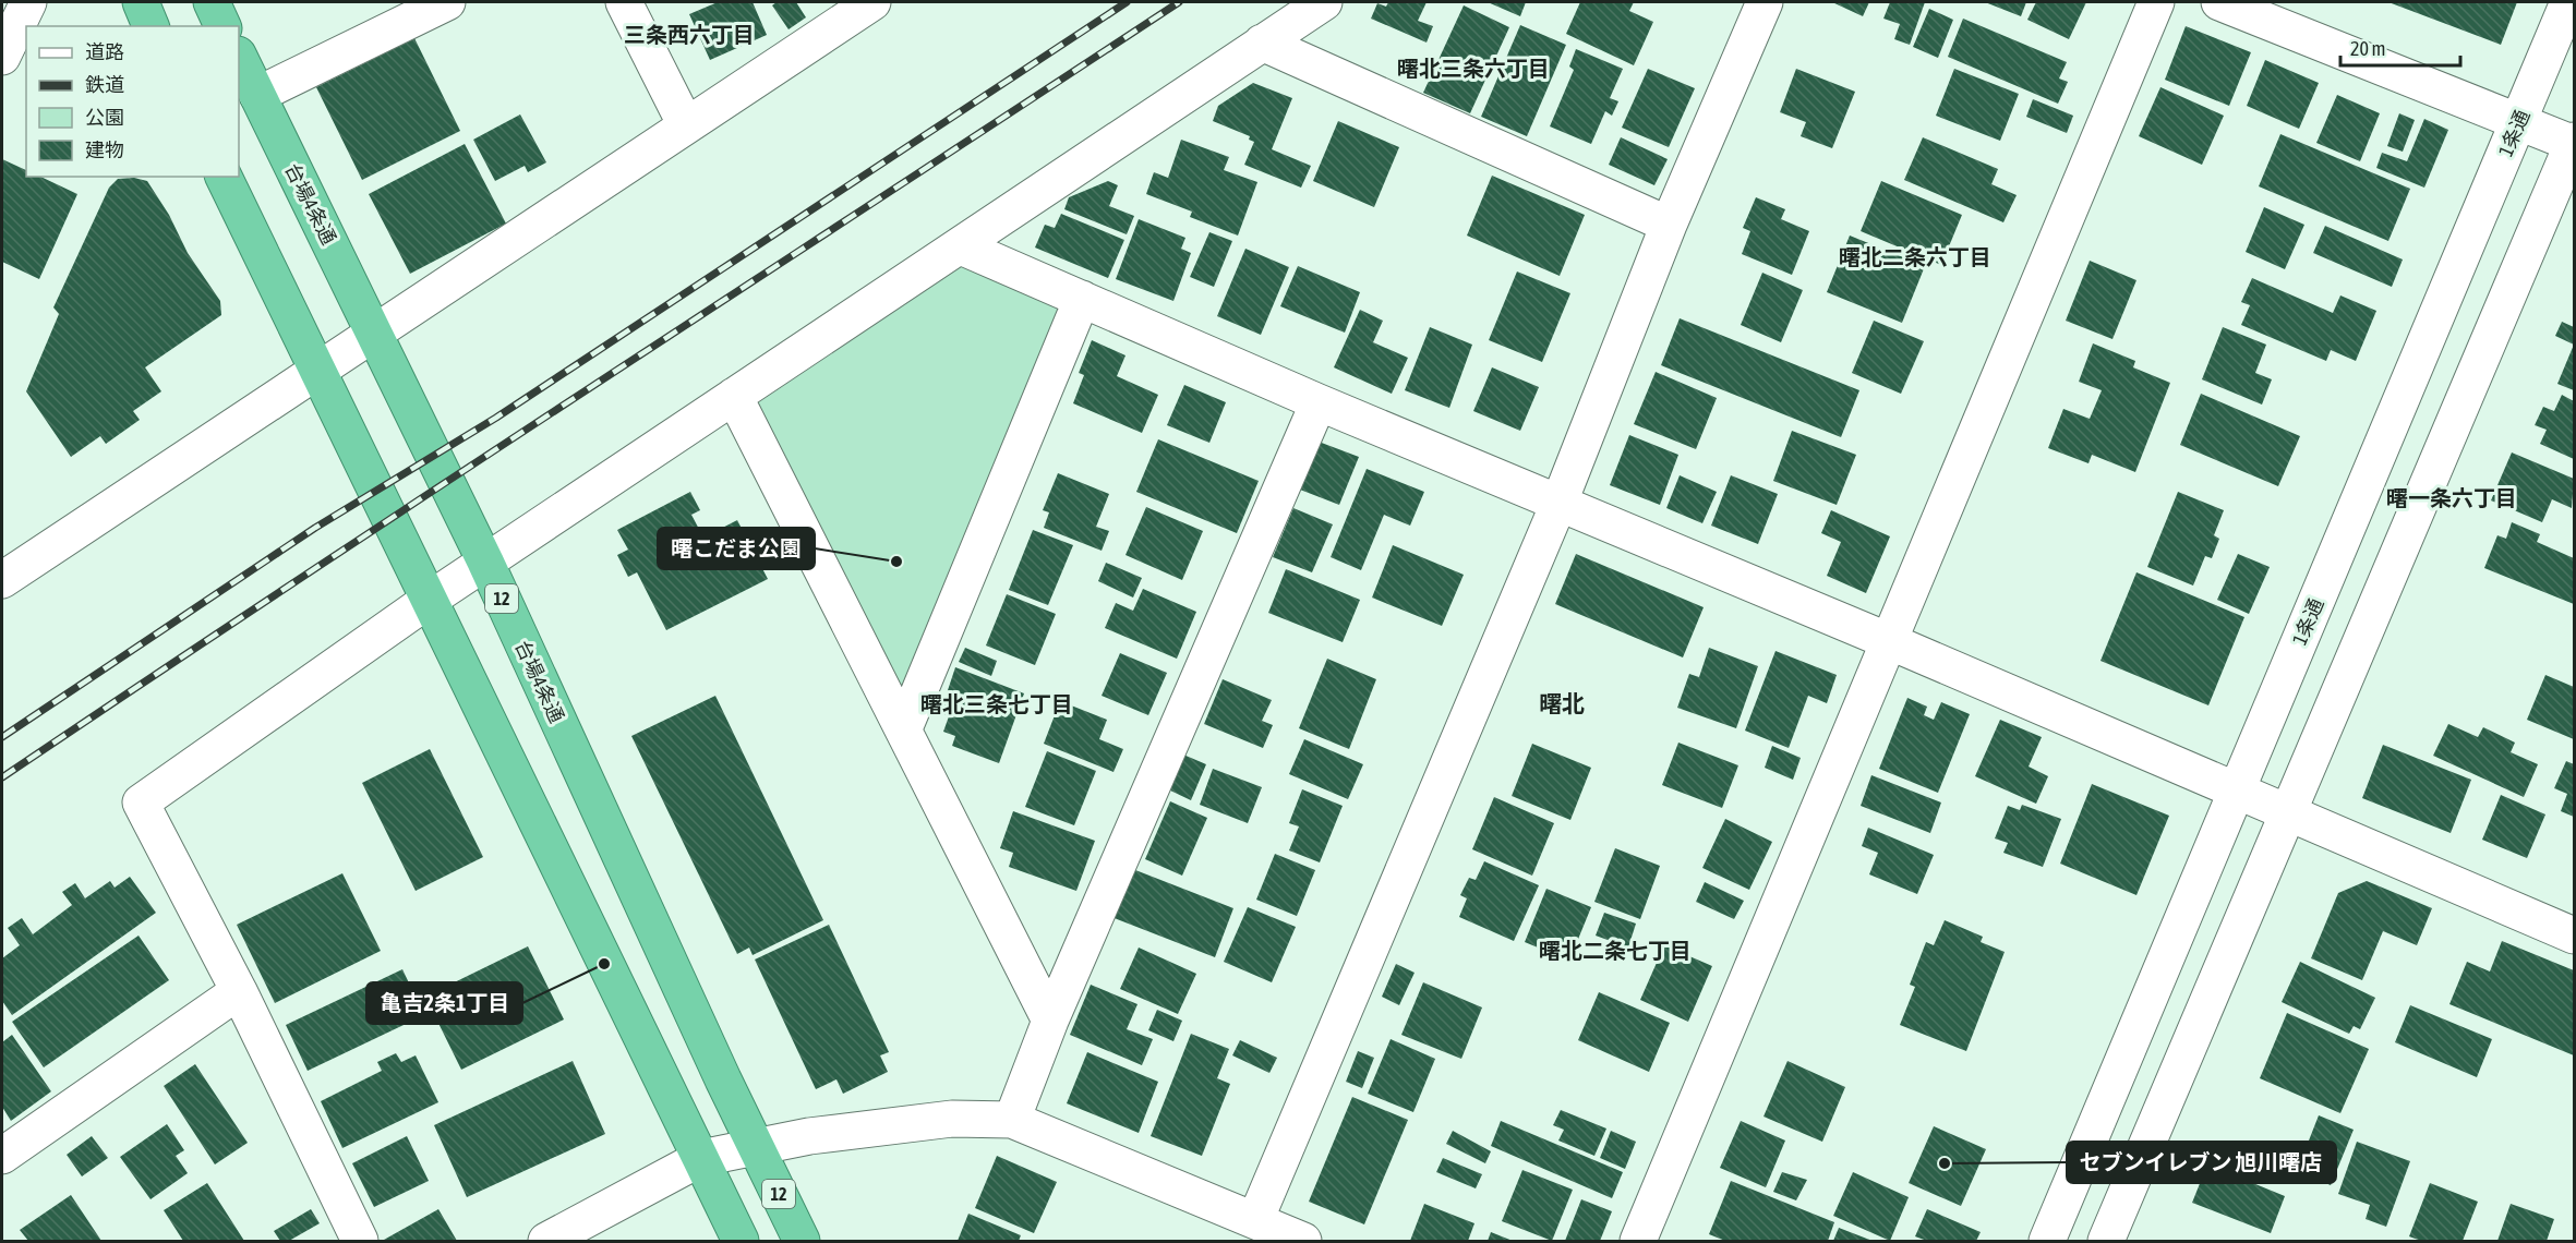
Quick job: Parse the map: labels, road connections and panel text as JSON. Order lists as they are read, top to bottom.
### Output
{
  "streets": {
    "highway": ["台場4条通", "12"],
    "street": ["1条通"]
  },
  "districts": [
    "三条西六丁目",
    "曙北三条六丁目",
    "曙北二条六丁目",
    "曙一条六丁目",
    "曙北三条七丁目",
    "曙北",
    "曙北二条七丁目"
  ],
  "places": ["曙こだま公園", "亀吉2条1丁目", "セブンイレブン 旭川曙店"],
  "legend": [
    "道路",
    "鉄道",
    "公園",
    "建物"
  ],
  "scale_bar": "20 m"
}
